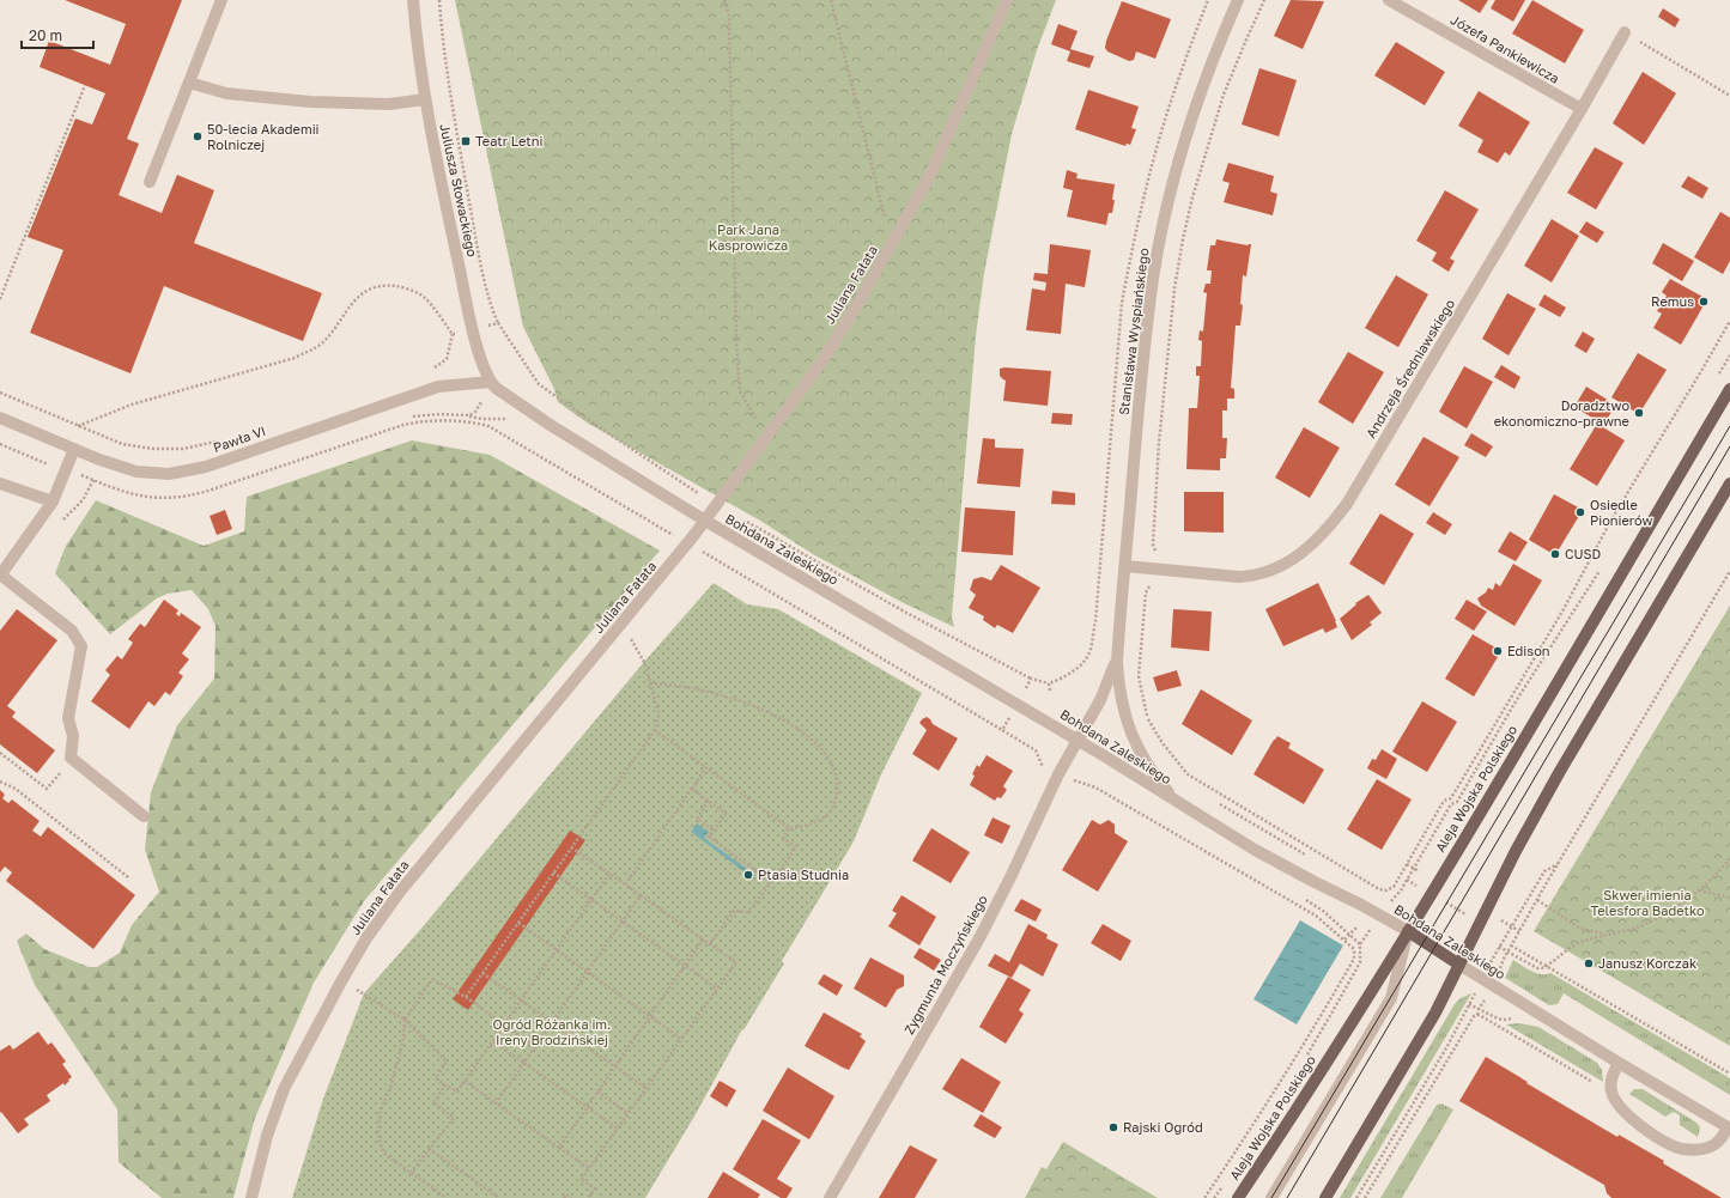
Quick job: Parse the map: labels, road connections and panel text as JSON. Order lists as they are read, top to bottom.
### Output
{
  "streets": {
    "main road": ["Bohdana Zaleskiego", "Aleja Wojska Polskiego"],
    "street": [
      "Józefa Pankiewicza",
      "Juliusza Słowackiego",
      "Juliana Fałata",
      "Stanisława Wyspiańskiego",
      "Andrzeja Średniawskiego",
      "Pawła VI",
      "Zygmunta Moczyńskiego"
    ]
  },
  "crossings": [
    ["Józefa Pankiewicza", "Andrzeja Średniawskiego"],
    ["Juliusza Słowackiego", "Pawła VI"],
    ["Juliusza Słowackiego", "Bohdana Zaleskiego"],
    ["Juliana Fałata", "Bohdana Zaleskiego"],
    ["Stanisława Wyspiańskiego", "Andrzeja Średniawskiego"],
    ["Stanisława Wyspiańskiego", "Bohdana Zaleskiego"],
    ["Stanisława Wyspiańskiego", "Zygmunta Moczyńskiego"],
    ["Pawła VI", "Bohdana Zaleskiego"],
    ["Bohdana Zaleskiego", "Aleja Wojska Polskiego"],
    ["Bohdana Zaleskiego", "Zygmunta Moczyńskiego"]
  ],
  "parks": ["Park Jana Kasprowicza", "Skwer imienia Telesfora Badetko", "Ogród Różanka im. Ireny Brodzińskiej"],
  "places": {
    "other": [
      "50-lecia Akademii Rolniczej",
      "Remus",
      "Doradztwo ekonomiczno-prawne",
      "Osiedle Pionierów",
      "CUSD",
      "Edison",
      "Ptasia Studnia",
      "Janusz Korczak",
      "Rajski Ogród"
    ],
    "transit": ["Teatr Letni"]
  },
  "scale_bar": "20 m"
}
